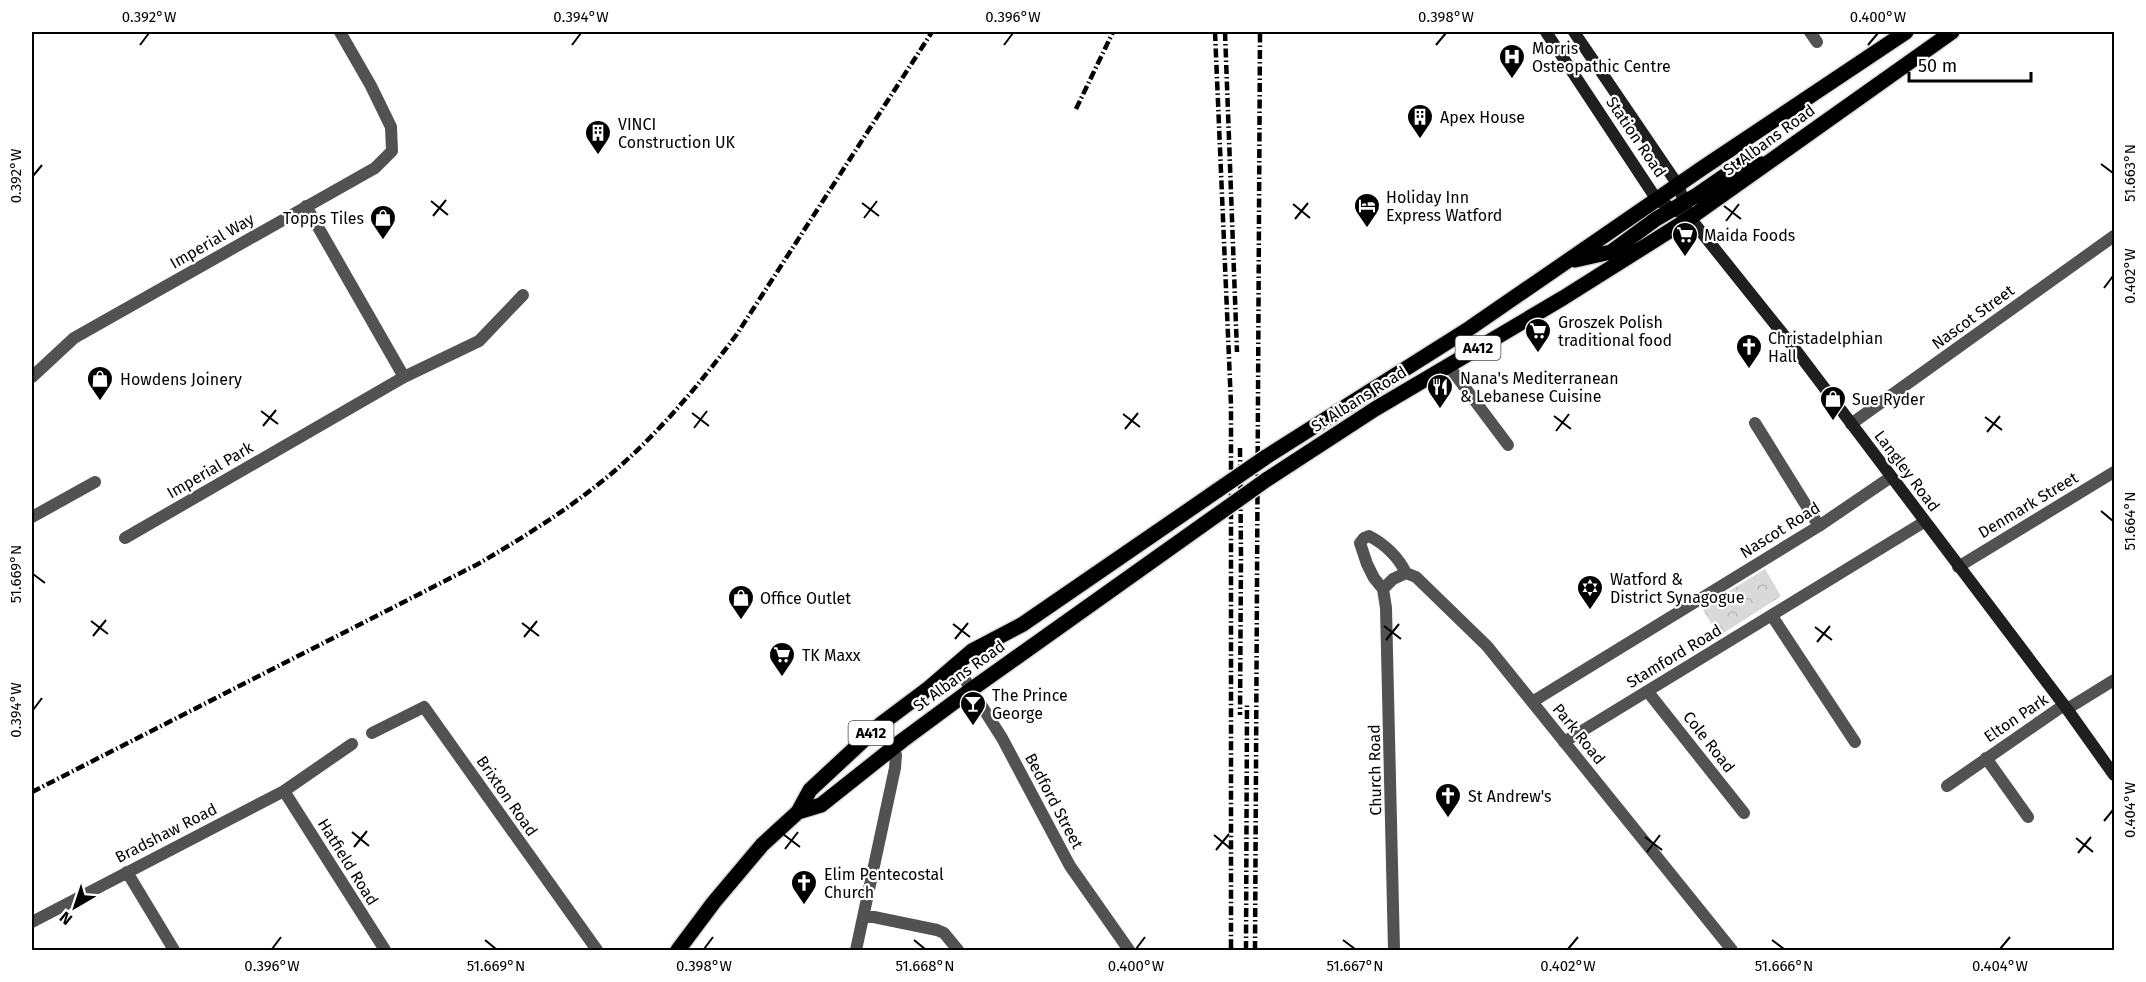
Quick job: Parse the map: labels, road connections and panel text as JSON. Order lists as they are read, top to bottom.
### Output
{
  "streets": {
    "main road": ["St Albans Road", "A412"],
    "street": [
      "Station Road",
      "Imperial Way",
      "Nascot Street",
      "Imperial Park",
      "Langley Road",
      "Denmark Street",
      "Nascot Road",
      "Stamford Road",
      "Elton Park",
      "Park Road",
      "Cole Road",
      "Church Road",
      "Brixton Road",
      "Bedford Street",
      "Bradshaw Road",
      "Hatfield Road"
    ]
  },
  "crossings": [
    ["Station Road", "St Albans Road"],
    ["Station Road", "Langley Road"],
    ["St Albans Road", "Langley Road"],
    ["St Albans Road", "Bedford Street"],
    ["Nascot Street", "Langley Road"],
    ["Langley Road", "Denmark Street"],
    ["Langley Road", "Nascot Road"],
    ["Langley Road", "Stamford Road"],
    ["Langley Road", "Elton Park"],
    ["Nascot Road", "Park Road"],
    ["Stamford Road", "Park Road"],
    ["Stamford Road", "Cole Road"],
    ["Park Road", "Church Road"],
    ["Bradshaw Road", "Hatfield Road"]
  ],
  "places": {
    "hospital": ["Morris Osteopathic Centre"],
    "building": ["Apex House", "VINCI Construction UK"],
    "hotel": ["Holiday Inn Express Watford"],
    "shop": [
      "Topps Tiles",
      "Howdens Joinery",
      "Sue Ryder",
      "Office Outlet"
    ],
    "supermarket": ["Maida Foods", "Groszek Polish traditional food", "TK Maxx"],
    "church": ["Christadelphian Hall", "St Andrew's", "Elim Pentecostal Church"],
    "restaurant": ["Nana's Mediterranean & Lebanese Cuisine"],
    "synagogue": ["Watford & District Synagogue"],
    "bar": ["The Prince George"]
  },
  "scale_bar": "50 m",
  "north": "bottom left",
  "coordinates": [
    "0.392°W",
    "0.394°W",
    "0.396°W",
    "0.398°W",
    "0.400°W",
    "51.663°N",
    "0.402°W",
    "51.664°N",
    "51.669°N",
    "0.404°W",
    "51.668°N",
    "51.667°N",
    "51.666°N"
  ]
}
